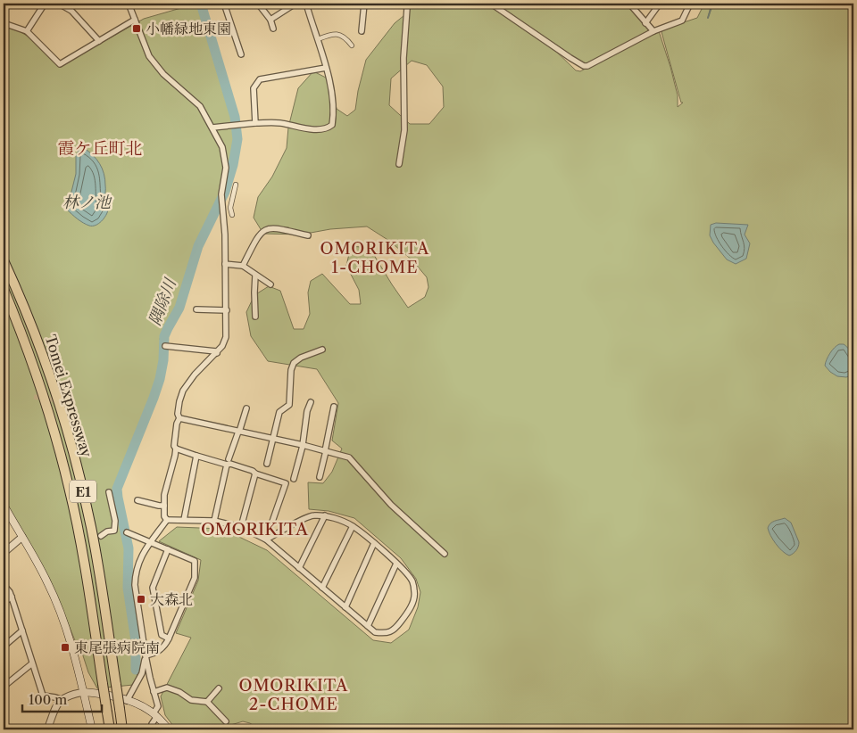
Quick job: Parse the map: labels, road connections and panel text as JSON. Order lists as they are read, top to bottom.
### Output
{
  "streets": {
    "highway": ["Tomei Expressway", "E1"]
  },
  "districts": [
    "霞ケ丘町北",
    "OMORIKITA 1-CHOME",
    "OMORIKITA",
    "OMORIKITA 2-CHOME"
  ],
  "water": ["林ノ池", "隅除川"],
  "places": {
    "transit": ["小幡緑地東園", "大森北", "東尾張病院南"]
  },
  "scale_bar": "100 m"
}
